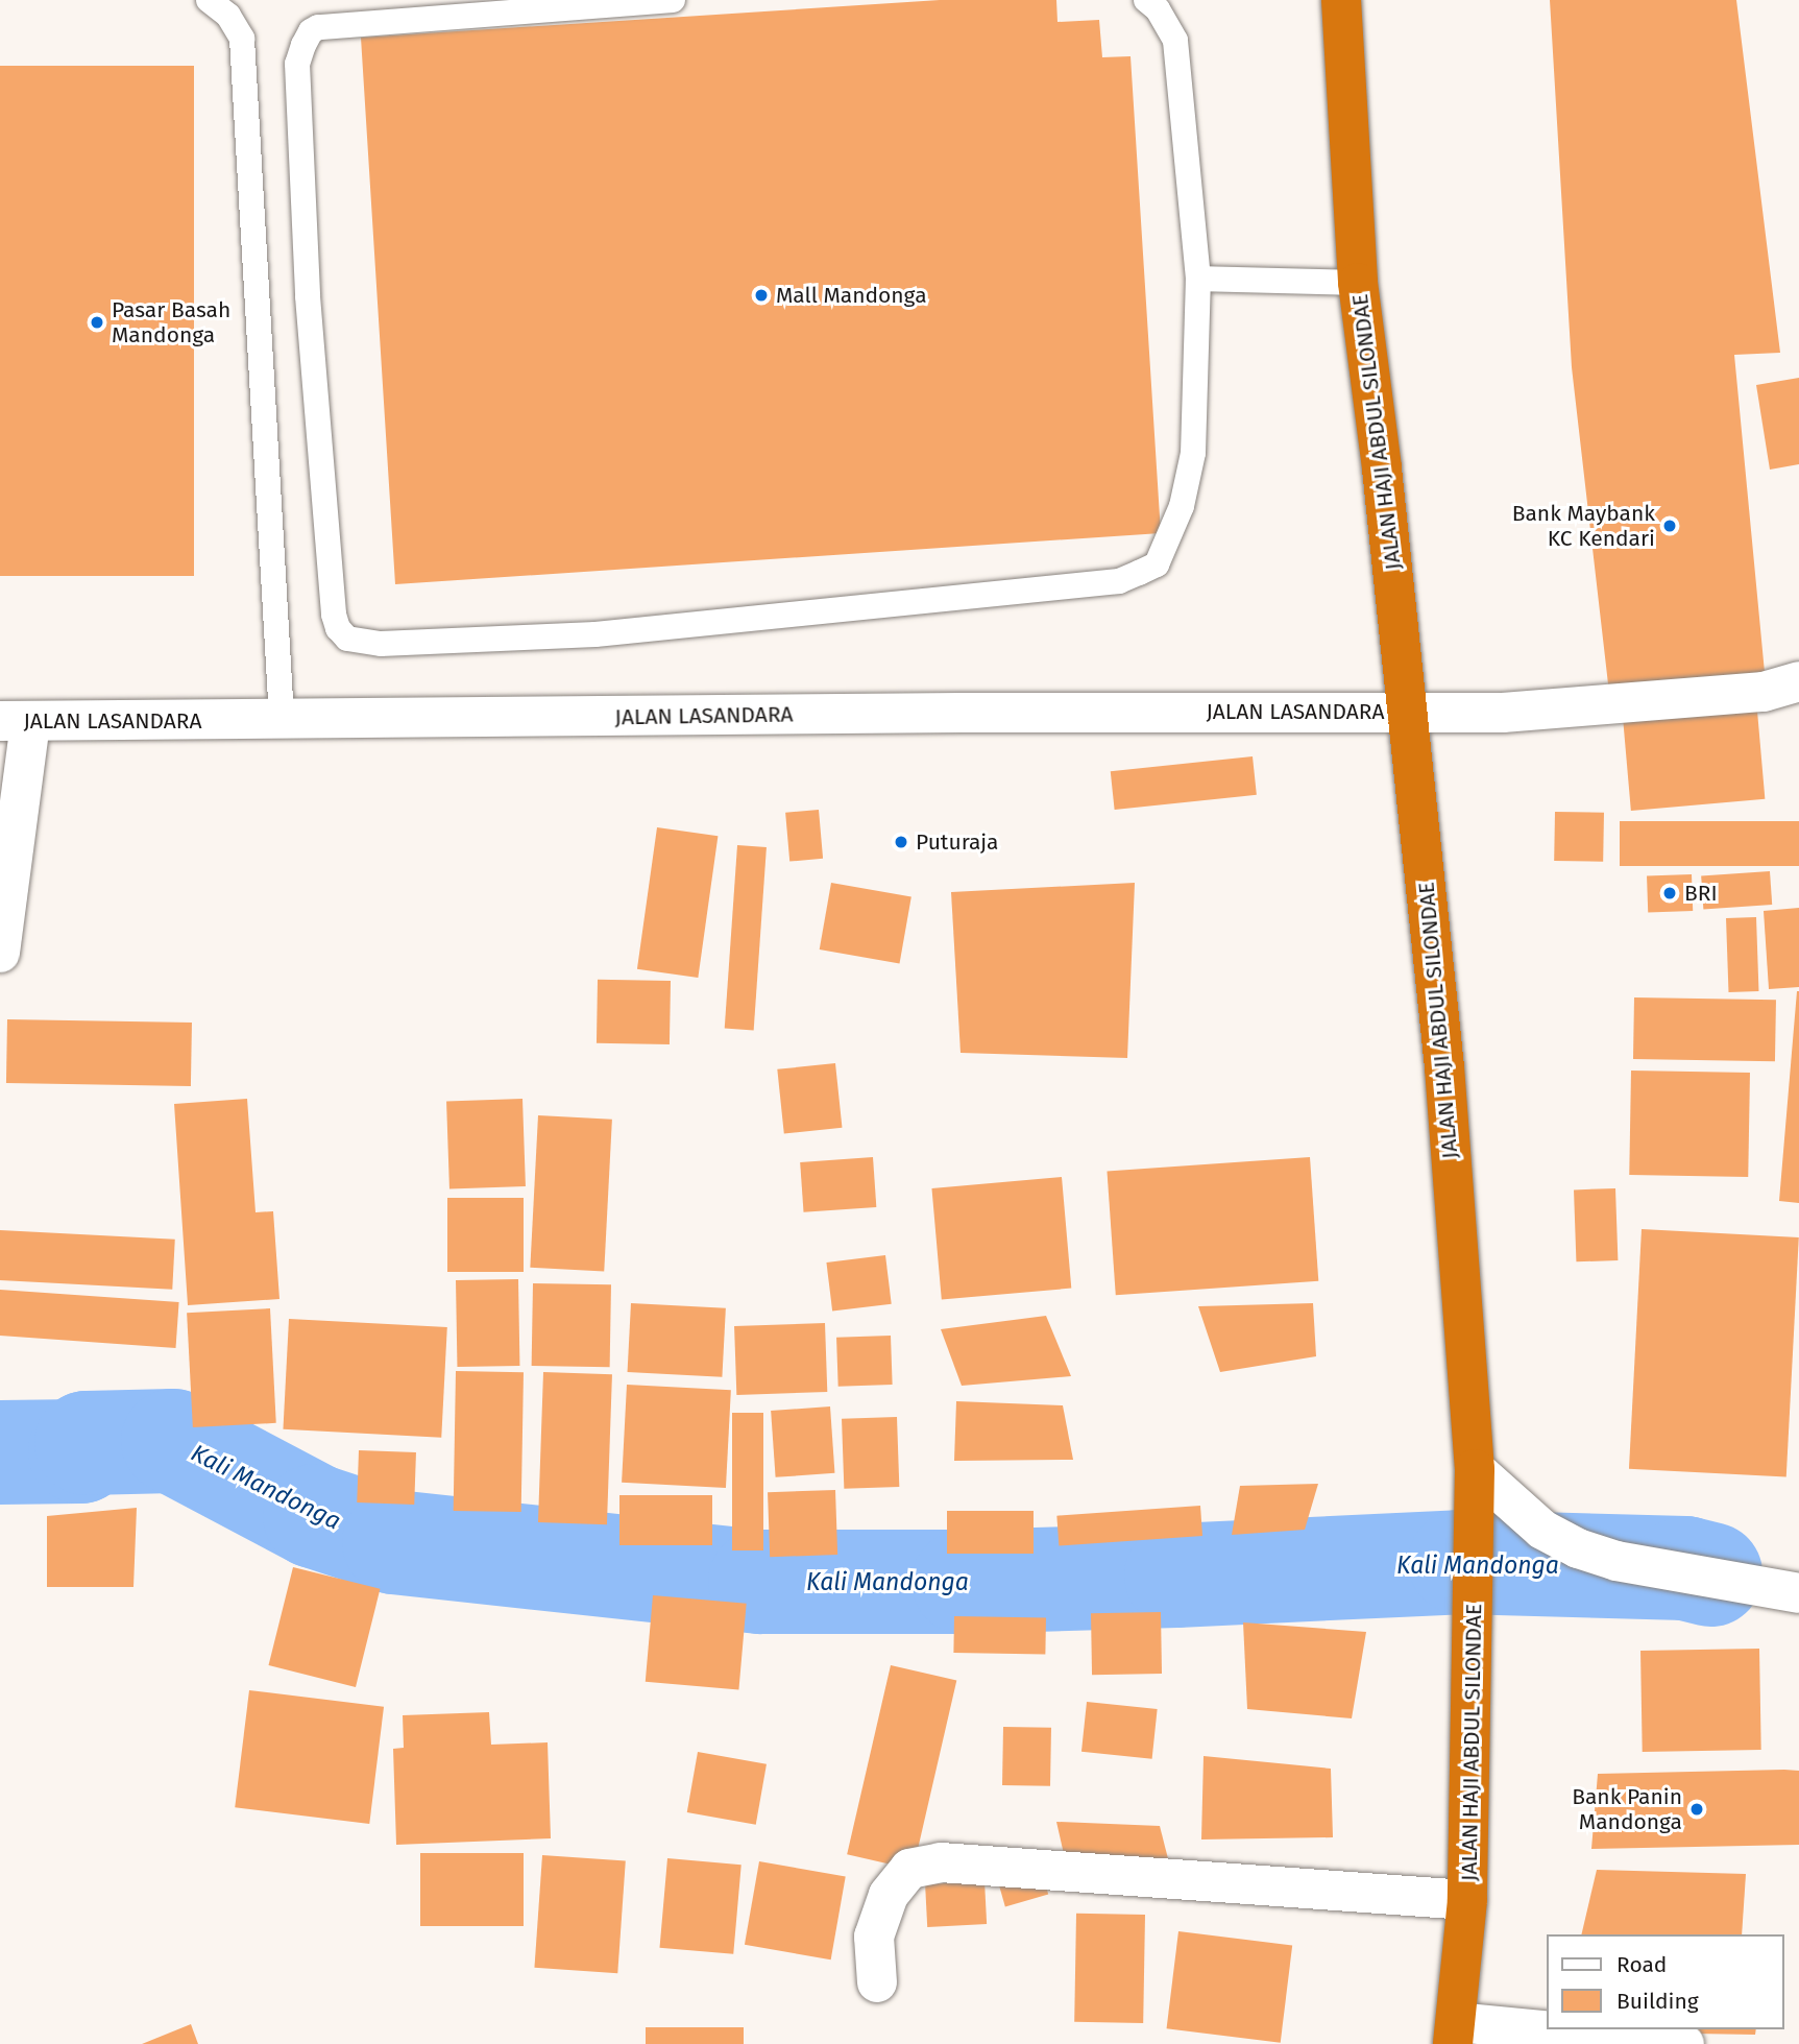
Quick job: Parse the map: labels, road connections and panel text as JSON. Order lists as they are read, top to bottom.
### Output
{
  "streets": {
    "highway": ["JALAN HAJI ABDUL SILONDAE"],
    "street": ["JALAN LASANDARA"]
  },
  "crossings": [
    ["JALAN HAJI ABDUL SILONDAE", "JALAN LASANDARA"]
  ],
  "water": ["Kali Mandonga"],
  "places": [
    "Mall Mandonga",
    "Pasar Basah Mandonga",
    "Bank Maybank KC Kendari",
    "Puturaja",
    "BRI",
    "Bank Panin Mandonga"
  ],
  "legend": ["Road", "Building"]
}
